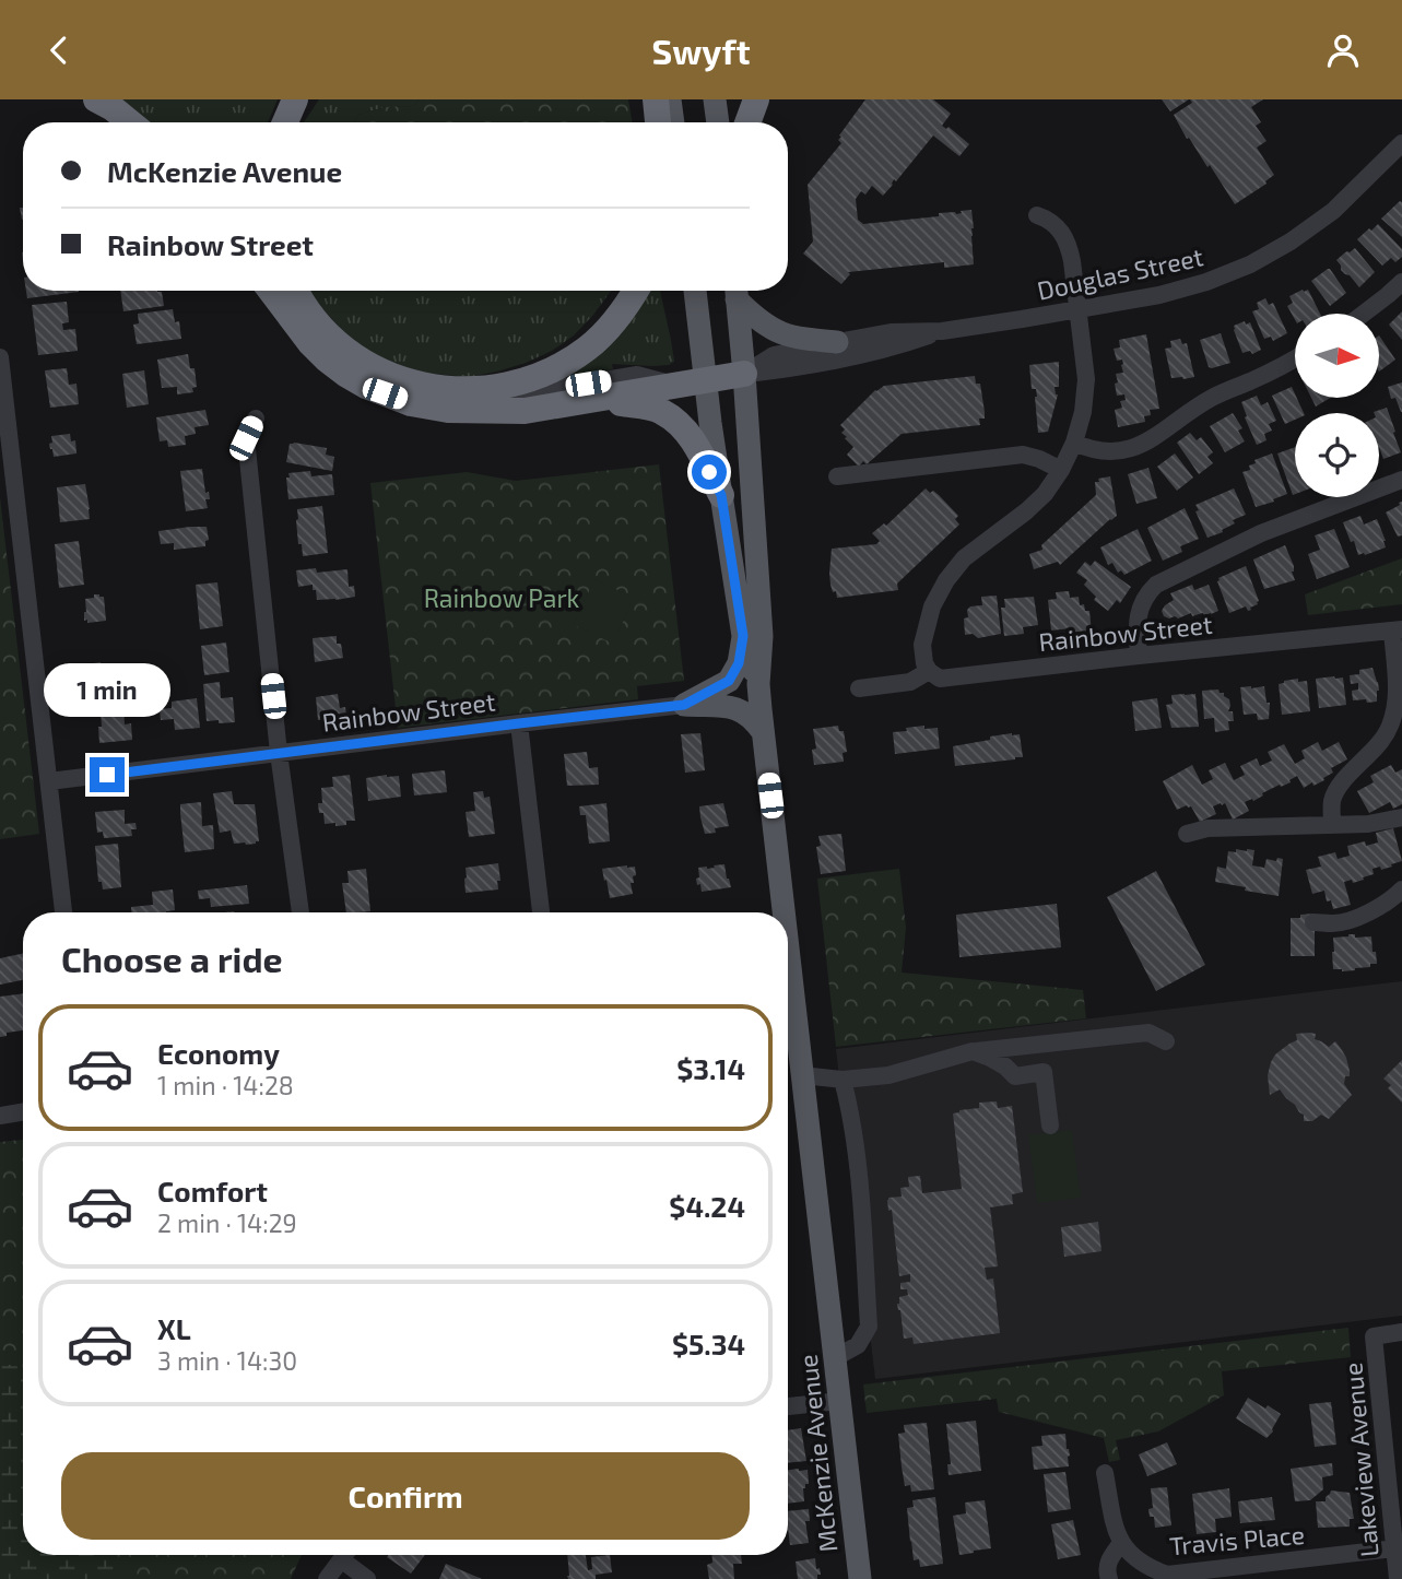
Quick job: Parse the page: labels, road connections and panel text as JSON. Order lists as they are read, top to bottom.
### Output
{
  "streets": {
    "main road": ["McKenzie Avenue"],
    "street": [
      "Douglas Street",
      "Rainbow Street",
      "Lakeview Avenue",
      "Travis Place"
    ]
  },
  "crossings": [
    ["Douglas Street", "McKenzie Avenue"],
    ["Lakeview Avenue", "Travis Place"]
  ],
  "parks": ["Rainbow Park"],
  "north": "right",
  "page": {
    "header": "Swyft",
    "banner": ["McKenzie Avenue", "Rainbow Street"],
    "bubble": "1 min",
    "heading": "Choose a ride",
    "list": [
      {
        "name": "Economy",
        "note": "1 min · 14:28",
        "value": "$3.14"
      },
      {
        "name": "Comfort",
        "note": "2 min · 14:29",
        "value": "$4.24"
      },
      {
        "name": "XL",
        "note": "3 min · 14:30",
        "value": "$5.34"
      }
    ],
    "buttons": "Confirm"
  }
}
